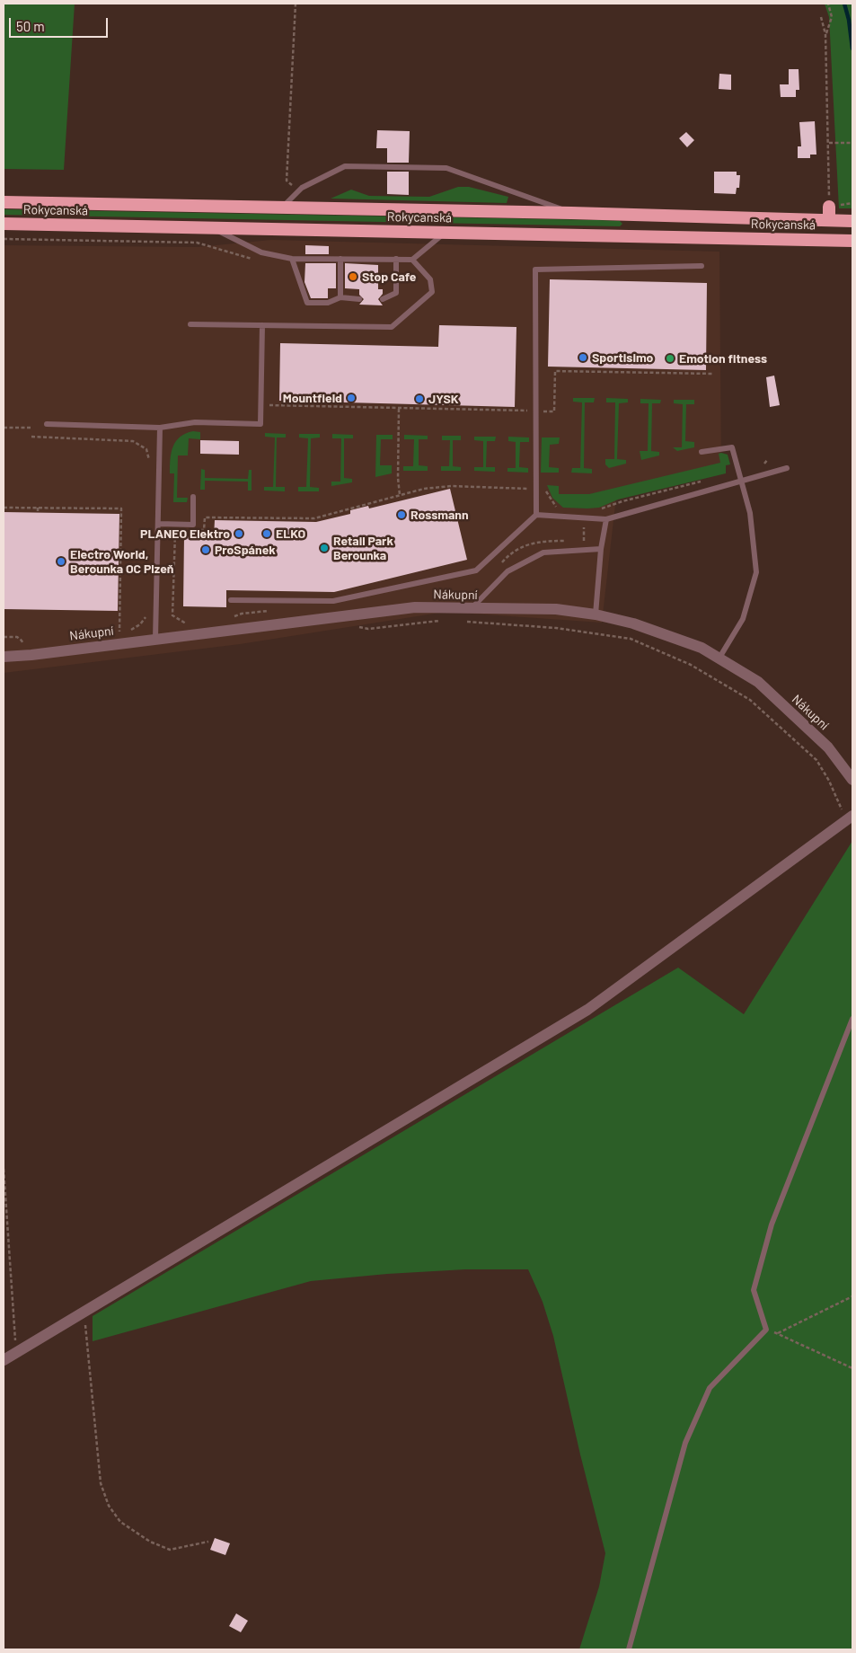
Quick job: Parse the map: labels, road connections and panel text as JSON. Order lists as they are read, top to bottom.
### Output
{
  "streets": {
    "highway": ["Rokycanská"],
    "street": ["Nákupní"]
  },
  "places": [
    "Stop Cafe",
    "Sportisimo",
    "Emotion fitness",
    "Mountfield",
    "JYSK",
    "Rossmann",
    "PLANEO Elektro",
    "ELKO",
    "Retail Park Berounka",
    "ProSpánek",
    "Electro World, Berounka OC Plzeň"
  ],
  "scale_bar": "50 m"
}
